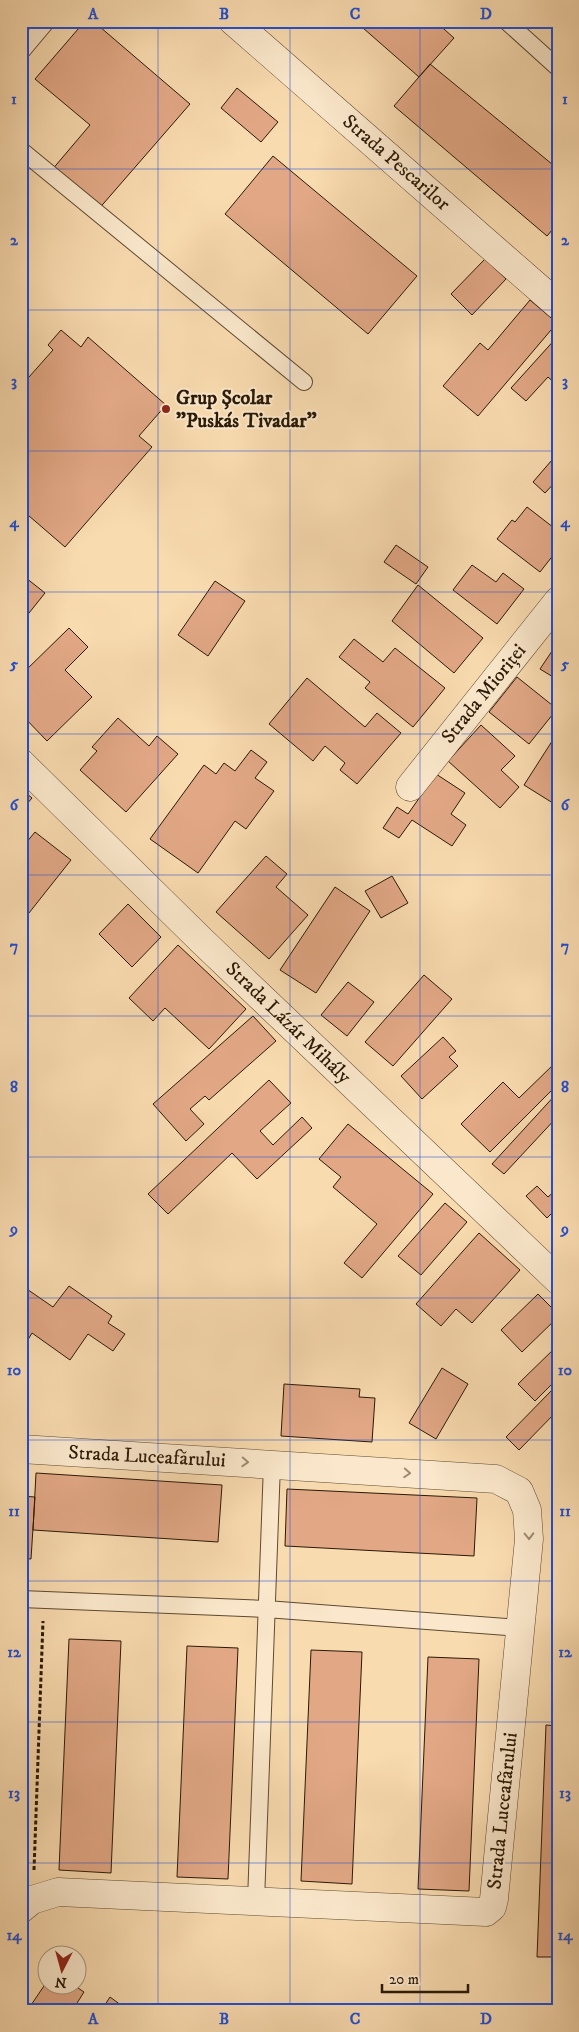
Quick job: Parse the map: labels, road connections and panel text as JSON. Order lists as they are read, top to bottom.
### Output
{
  "streets": {
    "street": [
      "Strada Pescarilor",
      "Strada Mioriței",
      "Strada Lázár Mihály",
      "Strada Luceafărului"
    ]
  },
  "one_way": ["Strada Luceafărului"],
  "places": ["Grup Școlar \"Puskás Tivadar\""],
  "scale_bar": "20 m",
  "north": "bottom",
  "grid": {
    "columns": [
      "A",
      "B",
      "C",
      "D"
    ],
    "rows": [
      "1",
      "2",
      "3",
      "4",
      "5",
      "6",
      "7",
      "8",
      "9",
      "10",
      "11",
      "12",
      "13",
      "14"
    ]
  }
}
